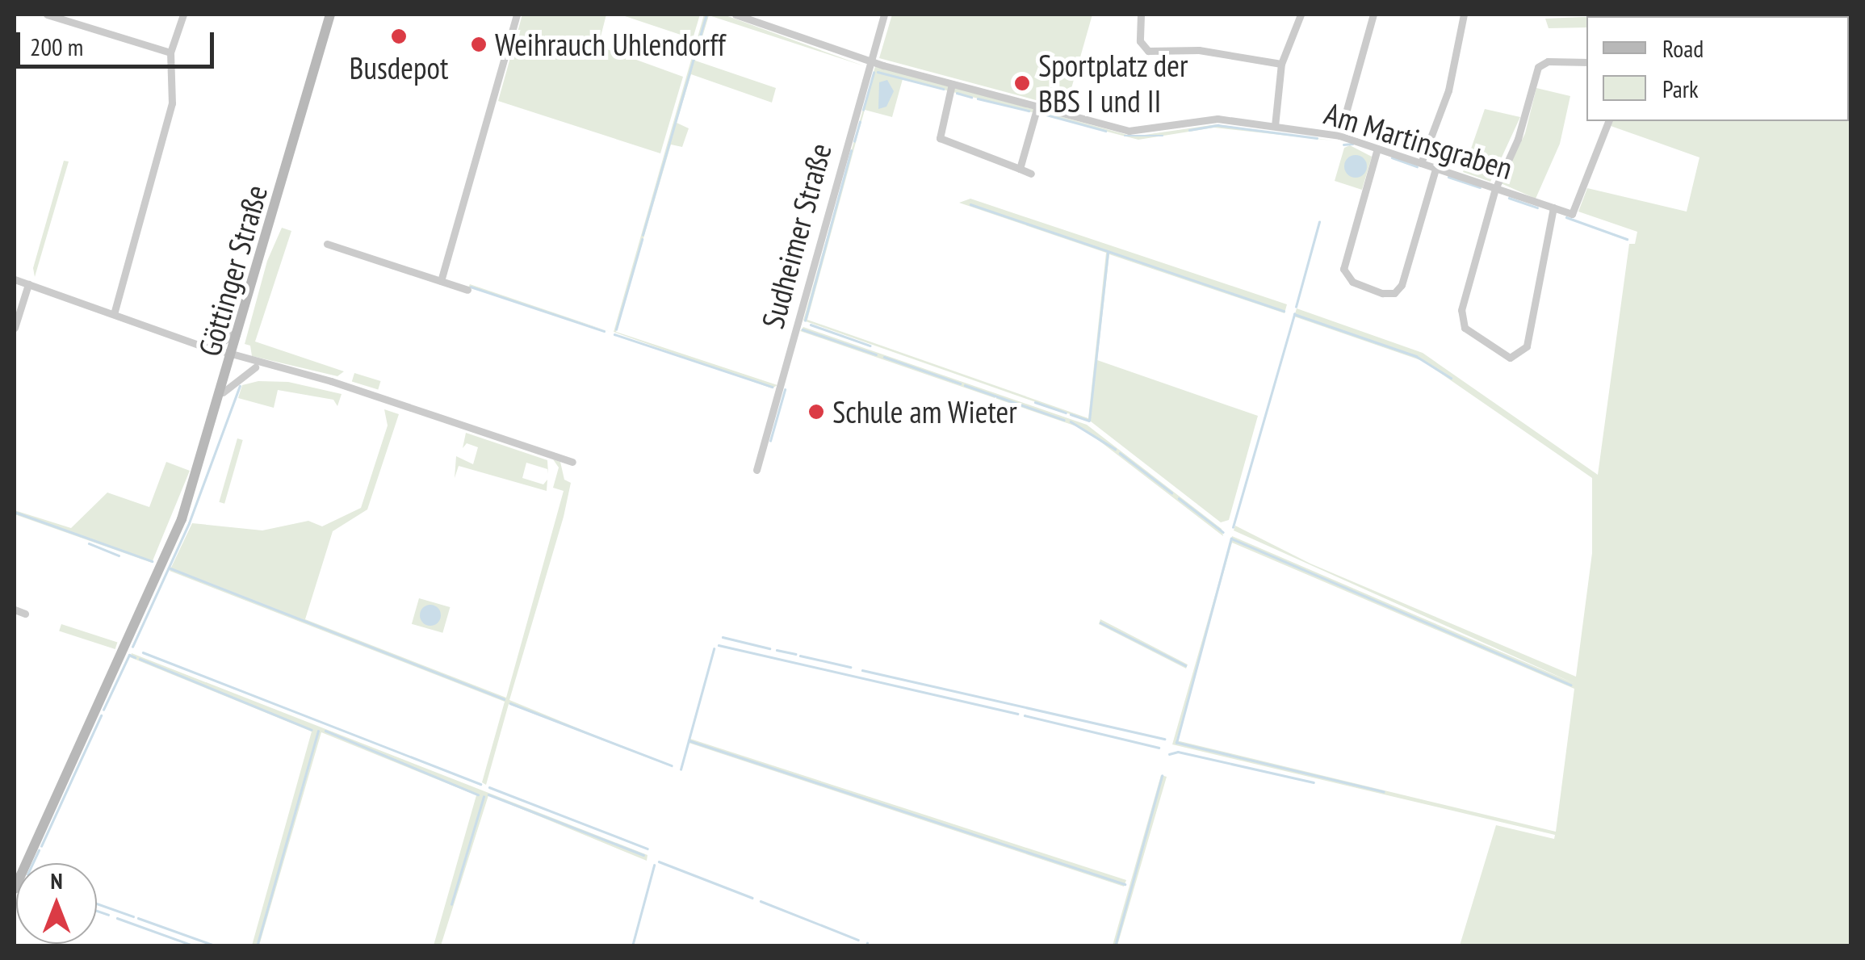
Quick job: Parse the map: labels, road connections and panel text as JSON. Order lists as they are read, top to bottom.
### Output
{
  "streets": {
    "main road": ["Göttinger Straße"],
    "street": ["Am Martinsgraben", "Sudheimer Straße"]
  },
  "crossings": [
    ["Am Martinsgraben", "Sudheimer Straße"]
  ],
  "places": [
    "Busdepot",
    "Weihrauch Uhlendorff",
    "Sportplatz der BBS I und II",
    "Schule am Wieter"
  ],
  "legend": ["Road", "Park"],
  "scale_bar": "200 m",
  "north": "top"
}
